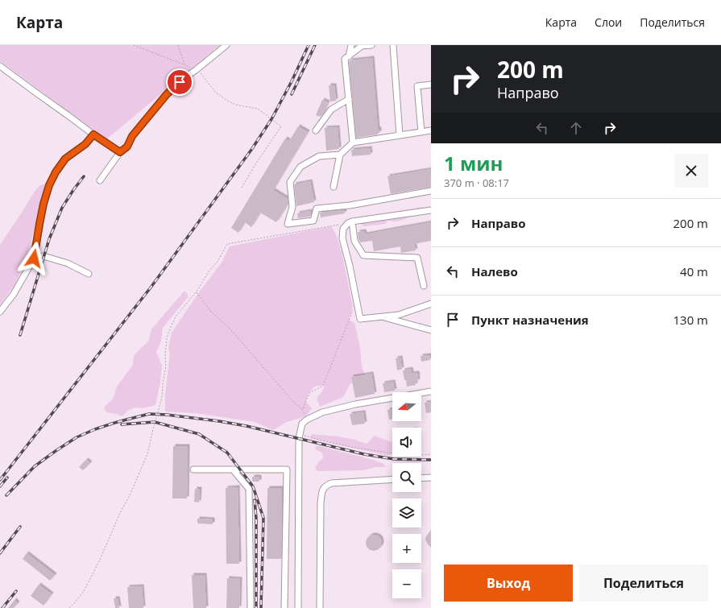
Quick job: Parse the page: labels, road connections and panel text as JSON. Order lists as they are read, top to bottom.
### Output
{
  "north": "left",
  "page": {
    "header": "Карта",
    "nav": ["Карта", "Слои", "Поделиться"],
    "turn": ["200 m", "Направо"],
    "heading": ["1 мин", "370 m · 08:17"],
    "list": [
      {
        "name": "Направо",
        "value": "200 m"
      },
      {
        "name": "Налево",
        "value": "40 m"
      },
      {
        "name": "Пункт назначения",
        "value": "130 m"
      }
    ],
    "map_buttons": ["+", "−"],
    "buttons": ["Выход", "Поделиться"]
  }
}
